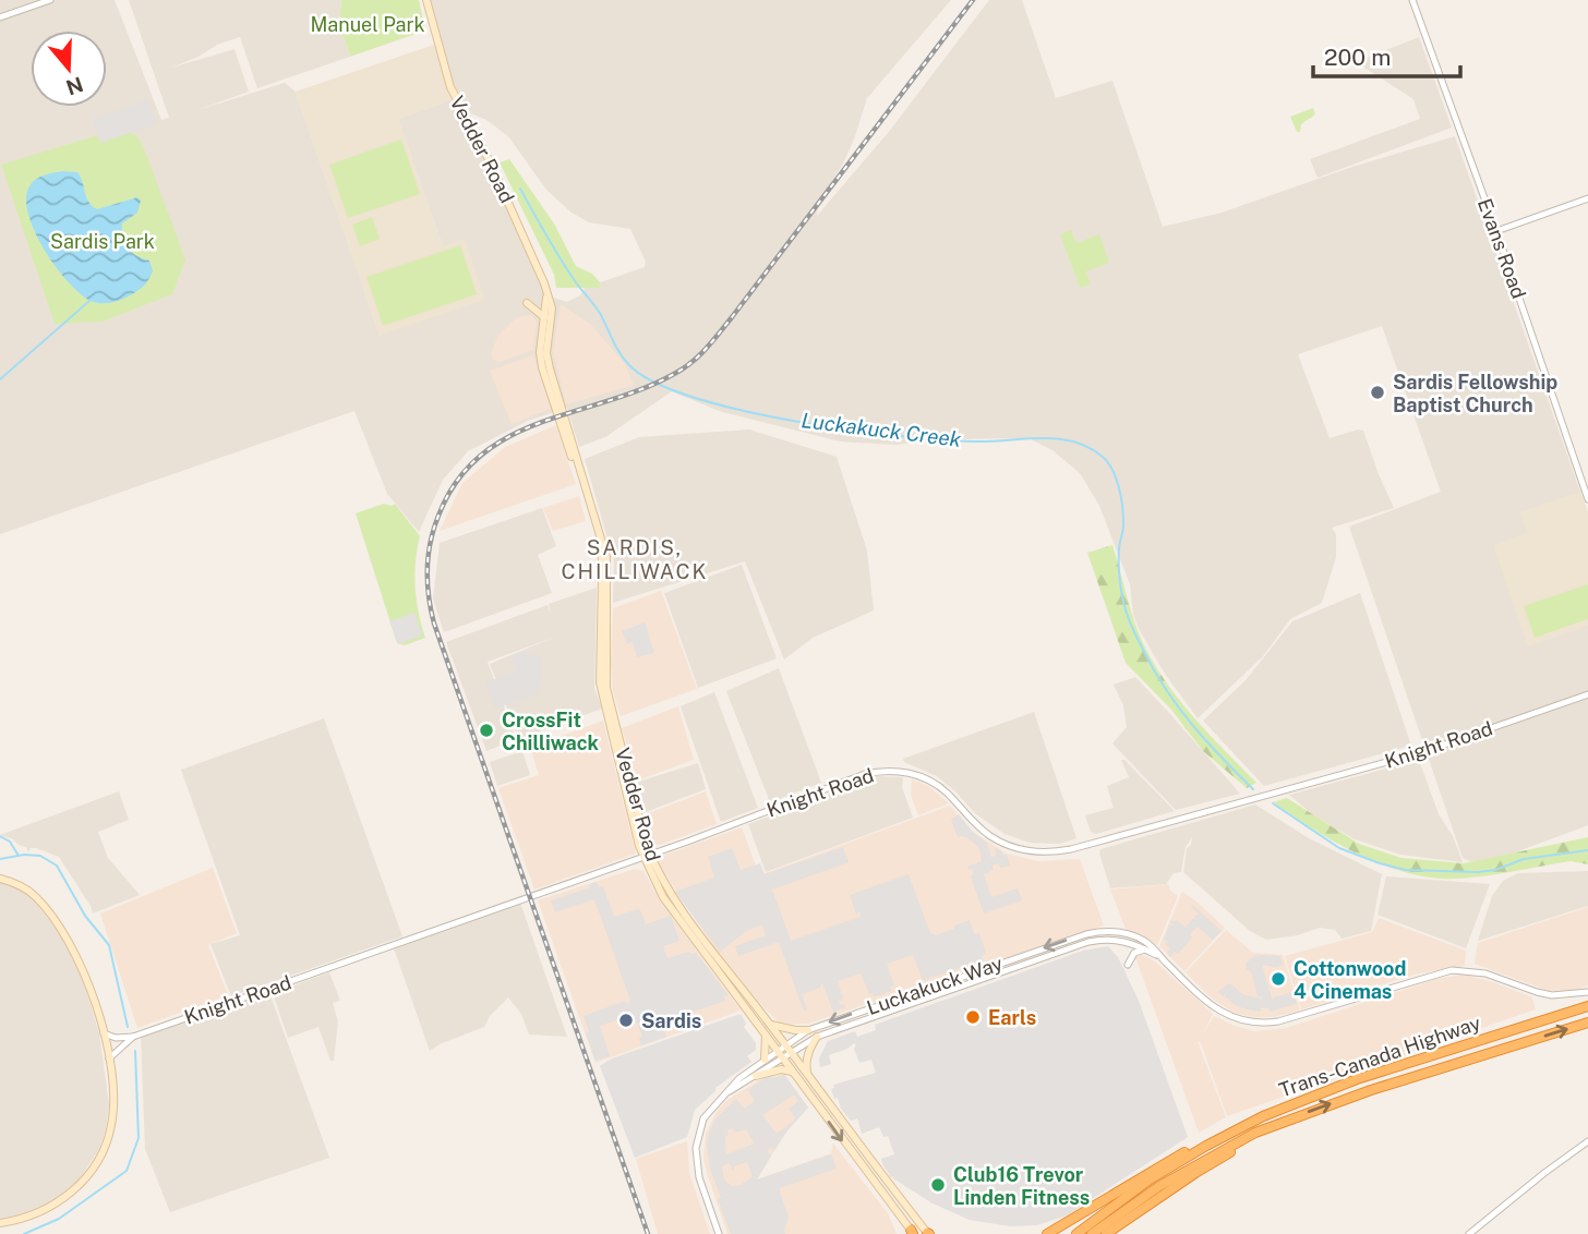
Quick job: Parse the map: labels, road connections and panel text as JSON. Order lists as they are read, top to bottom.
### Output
{
  "streets": {
    "highway": ["Trans-Canada Highway"],
    "main road": ["Vedder Road"],
    "street": ["Evans Road", "Knight Road", "Luckakuck Way"]
  },
  "crossings": [
    ["Vedder Road", "Knight Road"],
    ["Vedder Road", "Luckakuck Way"]
  ],
  "districts": ["SARDIS, CHILLIWACK"],
  "water": ["Luckakuck Creek"],
  "parks": ["Manuel Park", "Sardis Park"],
  "places": [
    "Sardis Fellowship Baptist Church",
    "CrossFit Chilliwack",
    "Cottonwood 4 Cinemas",
    "Earls",
    "Sardis",
    "Club16 Trevor Linden Fitness"
  ],
  "scale_bar": "200 m",
  "north": "bottom"
}
